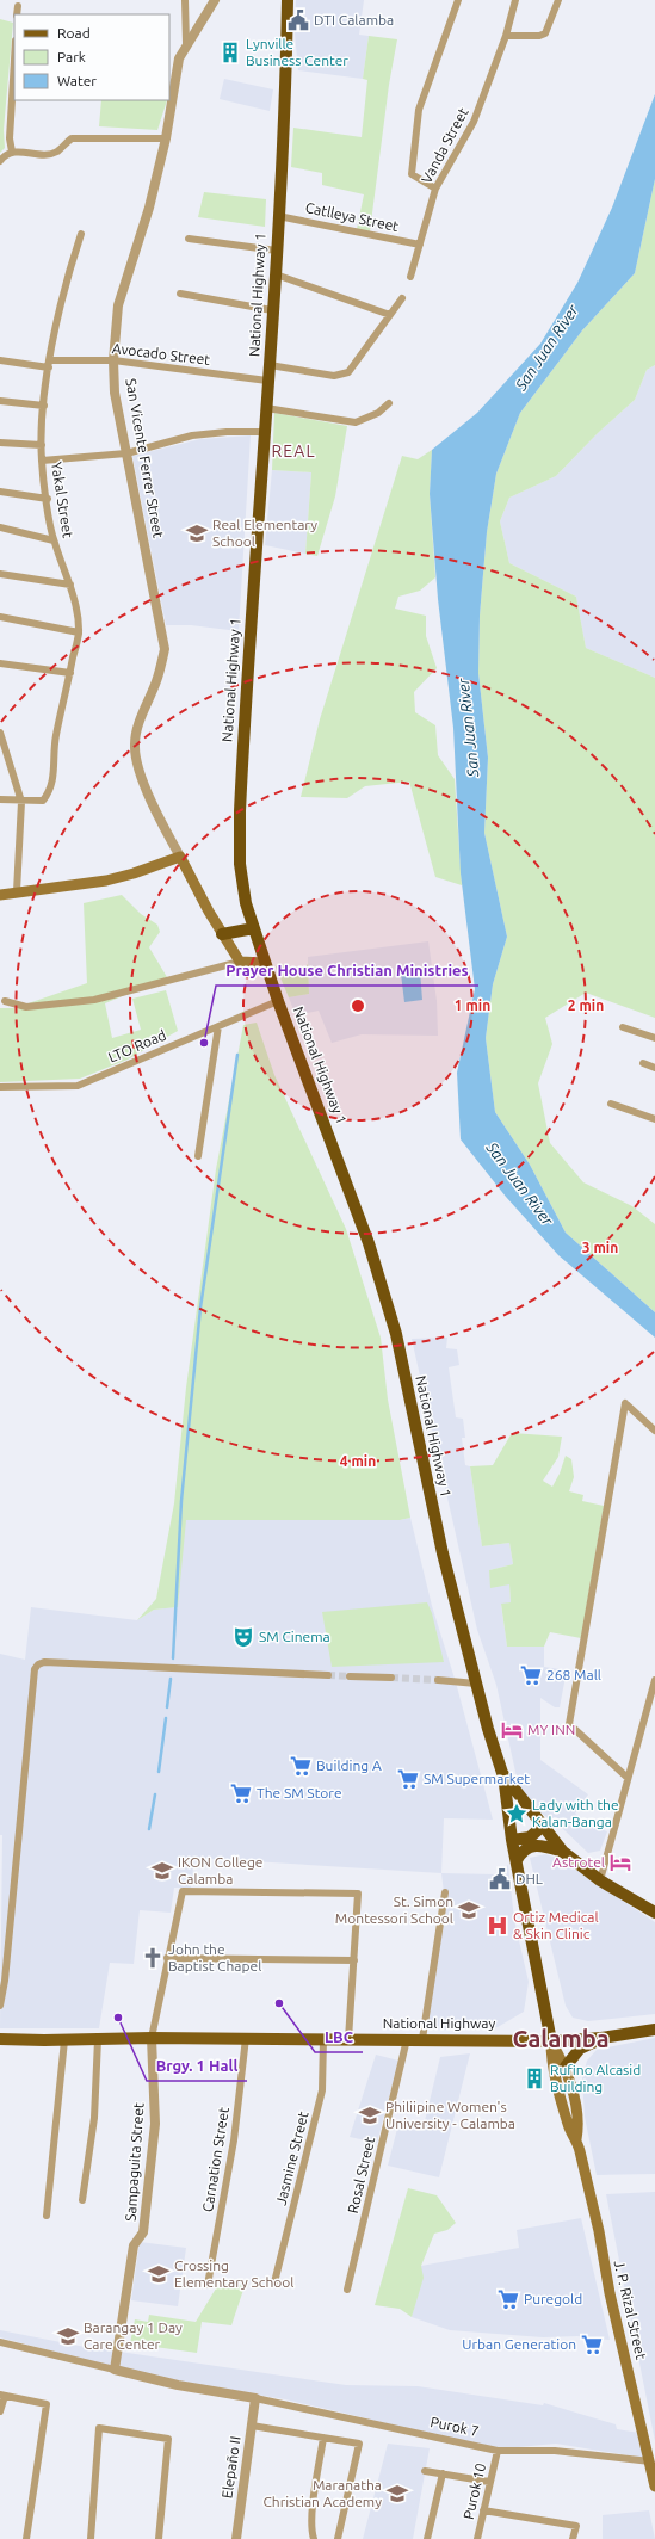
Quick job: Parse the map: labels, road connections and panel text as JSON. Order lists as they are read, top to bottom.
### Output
{
  "streets": {
    "highway": ["National Highway 1"],
    "main road": ["National Highway", "J. P. Rizal Street"],
    "street": [
      "Vanda Street",
      "Catlleya Street",
      "Avocado Street",
      "San Vicente Ferrer Street",
      "Yakal Street",
      "LTO Road",
      "Jasmine Street",
      "Carnation Street",
      "Sampaguita Street",
      "Rosal Street",
      "Purok 7",
      "Elepaño II",
      "Purok 10"
    ]
  },
  "crossings": [
    ["Vanda Street", "Catlleya Street"],
    ["Catlleya Street", "National Highway 1"],
    ["National Highway 1", "Avocado Street"],
    ["National Highway 1", "LTO Road"],
    ["Avocado Street", "San Vicente Ferrer Street"],
    ["Avocado Street", "Yakal Street"],
    ["National Highway", "Jasmine Street"],
    ["National Highway", "Carnation Street"],
    ["National Highway", "Sampaguita Street"],
    ["National Highway", "Rosal Street"],
    ["National Highway", "J. P. Rizal Street"],
    ["J. P. Rizal Street", "Purok 7"],
    ["Purok 7", "Elepaño II"],
    ["Purok 7", "Purok 10"]
  ],
  "districts": ["REAL", "Calamba"],
  "water": ["San Juan River"],
  "places": {
    "public building": ["DTI Calamba", "DHL"],
    "building": ["Lynville Business Center", "Rufino Alcasid Building"],
    "school or university": [
      "Real Elementary School",
      "IKON College Calamba",
      "St. Simon Montessori School",
      "Philiipine Women's University - Calamba",
      "Crossing Elementary School",
      "Barangay 1 Day Care Center",
      "Maranatha Christian Academy"
    ],
    "other": ["Prayer House Christian Ministries", "LBC", "Brgy. 1 Hall"],
    "theatre": ["SM Cinema"],
    "supermarket": [
      "268 Mall",
      "Building A",
      "SM Supermarket",
      "The SM Store",
      "Puregold",
      "Urban Generation"
    ],
    "hotel": ["MY INN", "Astrotel"],
    "place": ["Lady with the Kalan-Banga"],
    "hospital": ["Ortiz Medical & Skin Clinic"],
    "church": ["John the Baptist Chapel"]
  },
  "legend": ["Road", "Park", "Water"],
  "rings": [
    "1 min",
    "2 min",
    "3 min",
    "4 min"
  ]
}
